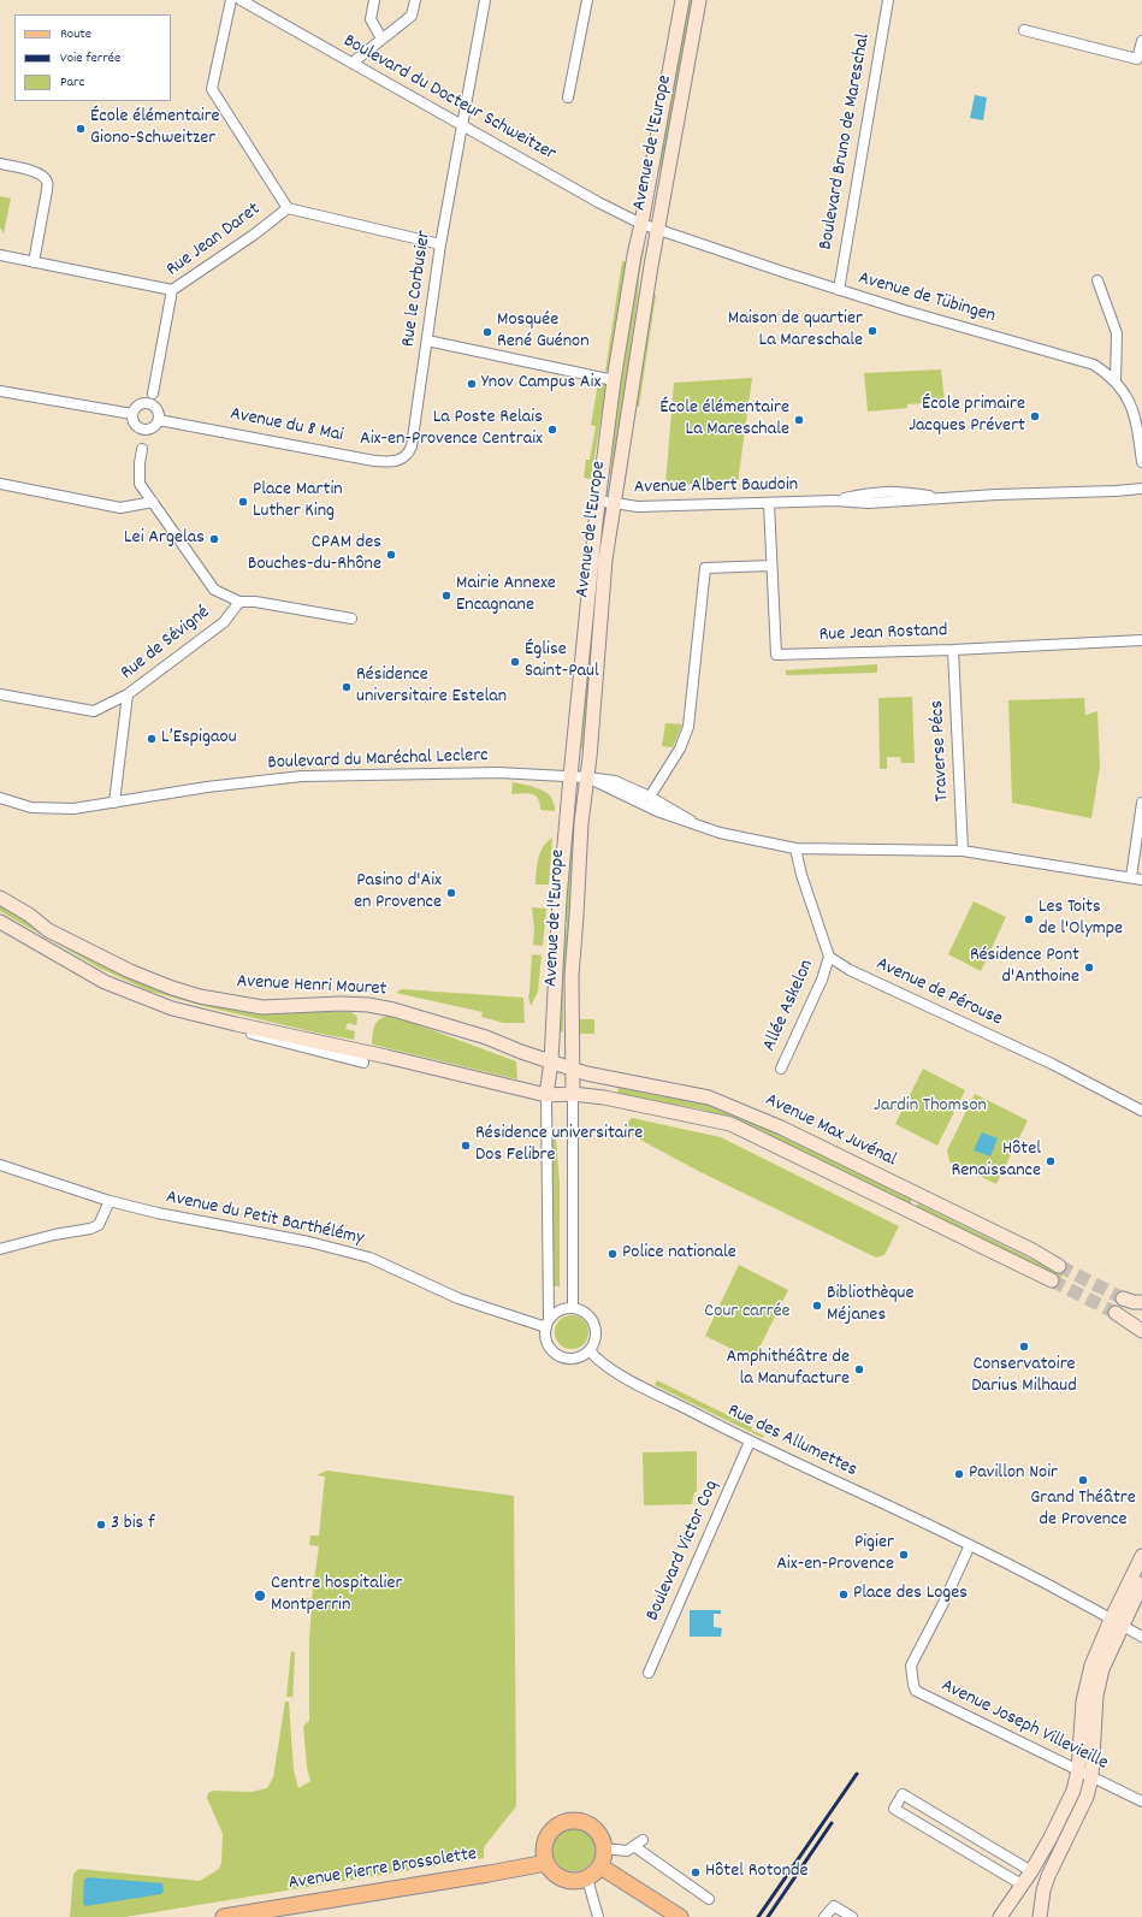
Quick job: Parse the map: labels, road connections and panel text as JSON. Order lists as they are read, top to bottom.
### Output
{
  "streets": {
    "main road": [
      "Avenue de l'Europe",
      "Avenue Henri Mouret",
      "Avenue Max Juvénal",
      "Avenue Pierre Brossolette"
    ],
    "street": [
      "Boulevard du Docteur Schweitzer",
      "Boulevard Bruno de Mareschal",
      "Rue Jean Daret",
      "Rue le Corbusier",
      "Avenue de Tübingen",
      "Avenue du 8 Mai",
      "Avenue Albert Baudoin",
      "Rue Jean Rostand",
      "Rue de Sévigné",
      "Traverse Pécs",
      "Boulevard du Maréchal Leclerc",
      "Avenue de Pérouse",
      "Allée Askelon",
      "Avenue du Petit Barthélémy",
      "Rue des Allumettes",
      "Boulevard Victor Coq",
      "Avenue Joseph Villevieille"
    ]
  },
  "crossings": [
    ["Boulevard du Docteur Schweitzer", "Avenue de l'Europe"],
    ["Boulevard du Docteur Schweitzer", "Rue le Corbusier"],
    ["Boulevard du Docteur Schweitzer", "Avenue de Tübingen"],
    ["Boulevard Bruno de Mareschal", "Avenue de Tübingen"],
    ["Avenue de l'Europe", "Avenue de Tübingen"],
    ["Avenue de l'Europe", "Avenue Albert Baudoin"],
    ["Avenue de l'Europe", "Boulevard du Maréchal Leclerc"],
    ["Avenue de l'Europe", "Avenue Henri Mouret"],
    ["Avenue de l'Europe", "Avenue Max Juvénal"],
    ["Rue le Corbusier", "Avenue du 8 Mai"],
    ["Avenue Albert Baudoin", "Rue Jean Rostand"],
    ["Rue Jean Rostand", "Traverse Pécs"],
    ["Rue de Sévigné", "Boulevard du Maréchal Leclerc"],
    ["Avenue Henri Mouret", "Avenue Max Juvénal"],
    ["Avenue de Pérouse", "Allée Askelon"],
    ["Avenue du Petit Barthélémy", "Rue des Allumettes"],
    ["Rue des Allumettes", "Boulevard Victor Coq"],
    ["Rue des Allumettes", "Avenue Joseph Villevieille"]
  ],
  "parks": ["Jardin Thomson", "Cour carrée"],
  "places": [
    "École élémentaire Giono-Schweitzer",
    "Maison de quartier La Mareschale",
    "Mosquée René Guénon",
    "Ynov Campus Aix",
    "École primaire Jacques Prévert",
    "École élémentaire La Mareschale",
    "La Poste Relais Aix-en-Provence Centraix",
    "Place Martin Luther King",
    "Lei Argelas",
    "CPAM des Bouches-du-Rhône",
    "Mairie Annexe Encagnane",
    "Église Saint-Paul",
    "Résidence universitaire Estelan",
    "L’Espigaou",
    "Pasino d'Aix en Provence",
    "Les Toits de l'Olympe",
    "Résidence Pont d'Anthoine",
    "Résidence universitaire Dos Felibre",
    "Hôtel Renaissance",
    "Police nationale",
    "Bibliothèque Méjanes",
    "Conservatoire Darius Milhaud",
    "Amphithéâtre de la Manufacture",
    "Pavillon Noir",
    "Grand Théâtre de Provence",
    "3 bis f",
    "Pigier Aix-en-Provence",
    "Place des Loges",
    "Centre hospitalier Montperrin",
    "Hôtel Rotonde"
  ],
  "legend": ["Route", "Voie ferrée", "Parc"]
}
